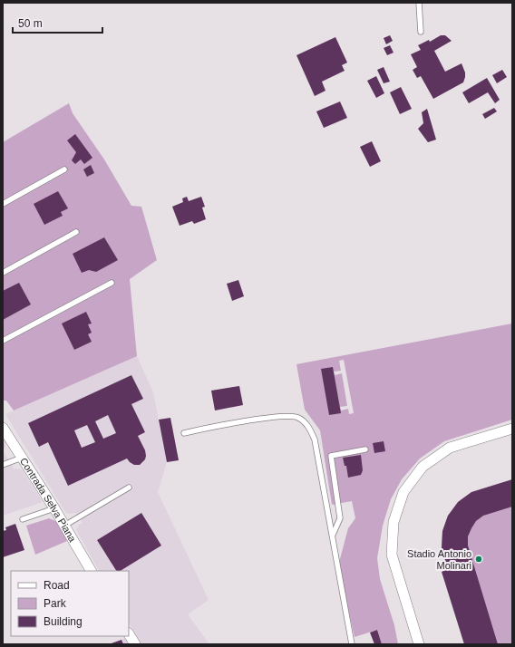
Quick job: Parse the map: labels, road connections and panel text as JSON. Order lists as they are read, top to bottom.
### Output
{
  "streets": {
    "street": ["Contrada Selva Piana"]
  },
  "places": ["Stadio Antonio Molinari"],
  "legend": ["Road", "Park", "Building"],
  "scale_bar": "50 m"
}
